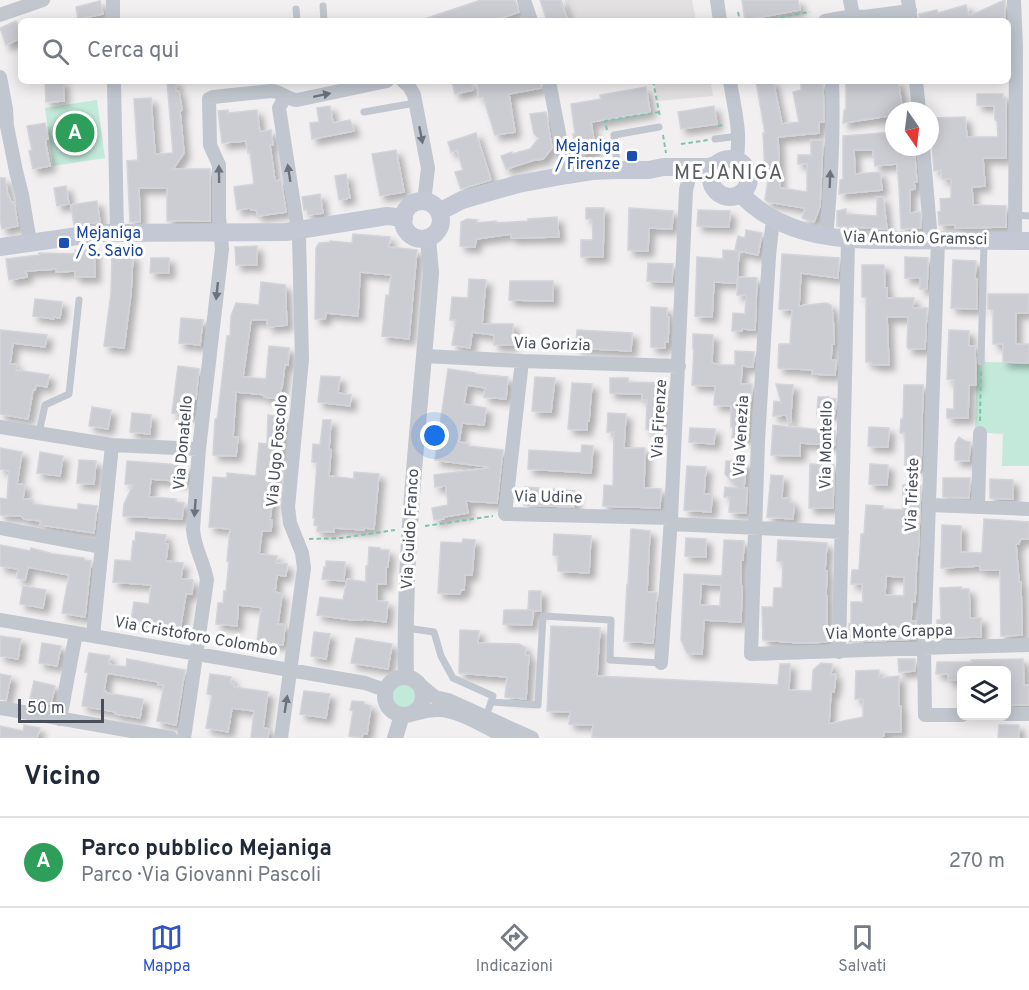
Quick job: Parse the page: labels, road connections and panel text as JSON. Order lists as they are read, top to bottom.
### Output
{
  "streets": {
    "main road": ["Via Antonio Gramsci"],
    "street": [
      "Via Gorizia",
      "Via Firenze",
      "Via Venezia",
      "Via Donatello",
      "Via Montello",
      "Via Ugo Foscolo",
      "Via Trieste",
      "Via Udine",
      "Via Guido Franco",
      "Via Monte Grappa",
      "Via Cristoforo Colombo"
    ]
  },
  "crossings": [
    ["Via Antonio Gramsci", "Via Firenze"],
    ["Via Antonio Gramsci", "Via Venezia"],
    ["Via Antonio Gramsci", "Via Montello"],
    ["Via Antonio Gramsci", "Via Trieste"],
    ["Via Gorizia", "Via Firenze"],
    ["Via Gorizia", "Via Udine"],
    ["Via Gorizia", "Via Guido Franco"],
    ["Via Firenze", "Via Udine"],
    ["Via Venezia", "Via Monte Grappa"],
    ["Via Donatello", "Via Ugo Foscolo"],
    ["Via Donatello", "Via Cristoforo Colombo"],
    ["Via Montello", "Via Monte Grappa"],
    ["Via Ugo Foscolo", "Via Cristoforo Colombo"],
    ["Via Trieste", "Via Monte Grappa"],
    ["Via Guido Franco", "Via Cristoforo Colombo"]
  ],
  "districts": ["MEJANIGA"],
  "places": {
    "transit": ["Mejaniga / Firenze", "Mejaniga / S. Savio"]
  },
  "scale_bar": "50 m",
  "north": "bottom",
  "page": {
    "search": "Cerca qui",
    "pins": "A",
    "scale": "50 m",
    "heading": "Vicino",
    "list": [
      {
        "mark": "A",
        "name": "Parco pubblico Mejaniga",
        "note": "Parco · Via Giovanni Pascoli",
        "value": "270 m"
      }
    ],
    "nav": ["Mappa", "Indicazioni", "Salvati"]
  }
}
